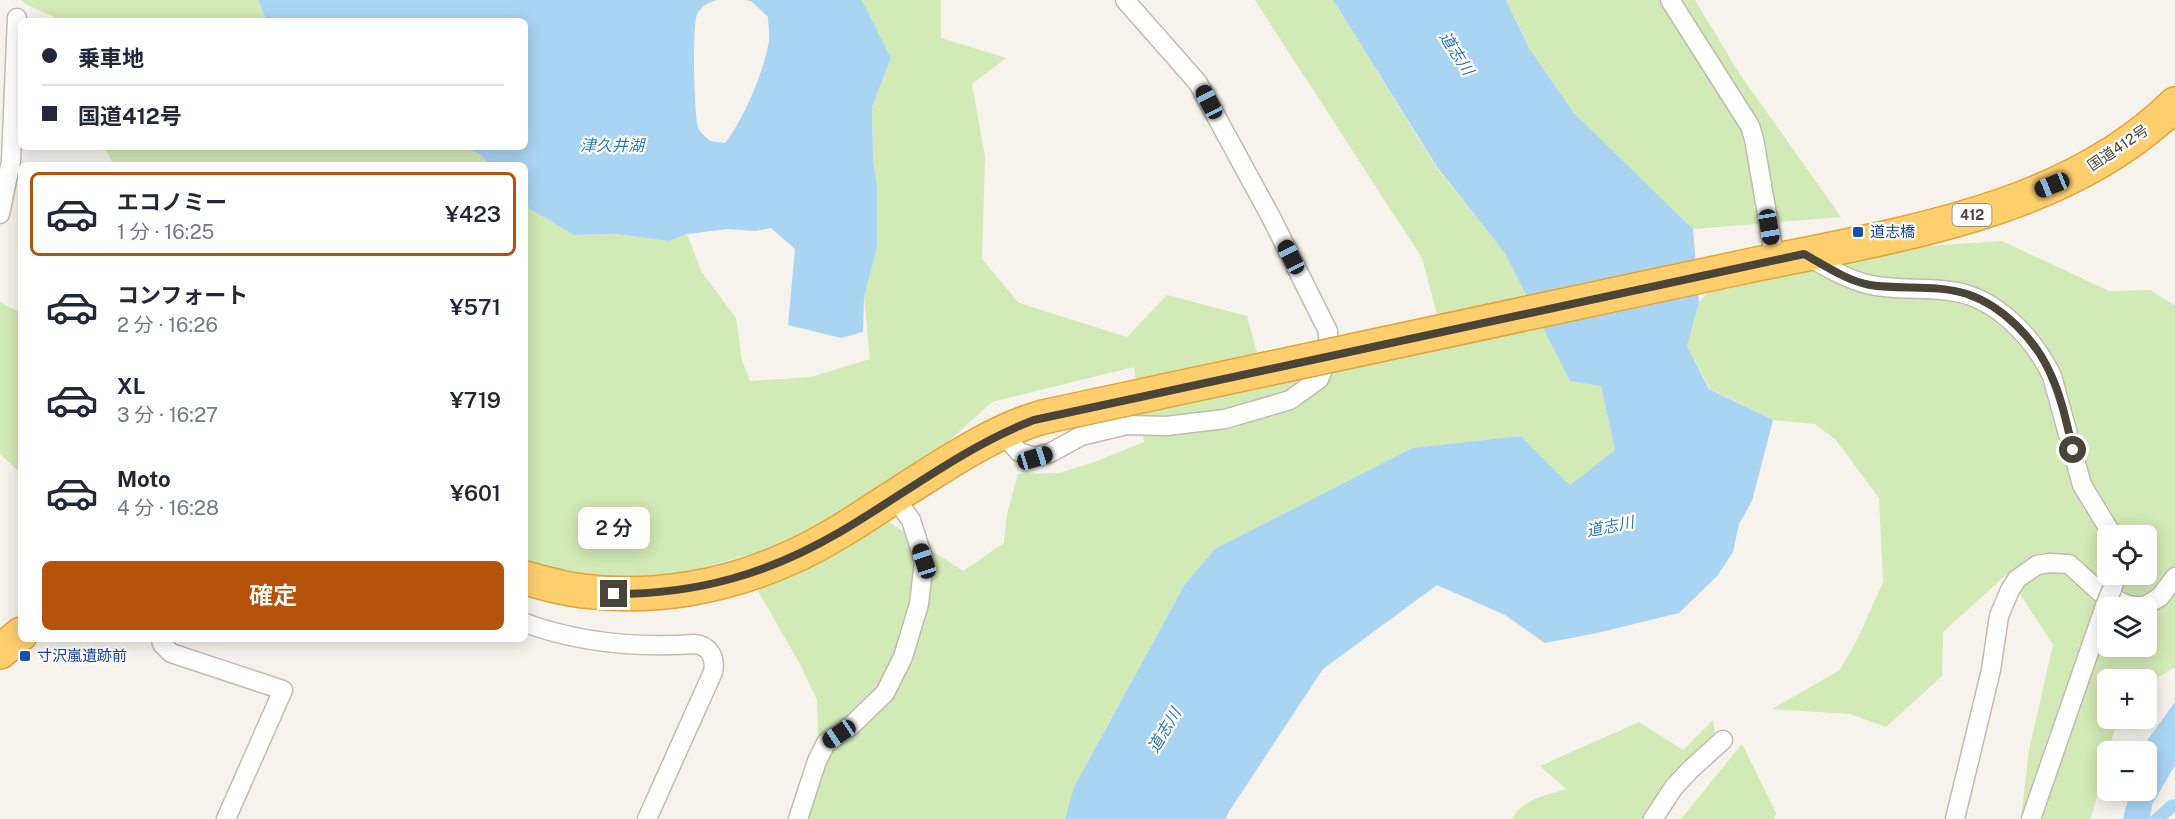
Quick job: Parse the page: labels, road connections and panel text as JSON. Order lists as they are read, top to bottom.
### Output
{
  "streets": {
    "highway": ["国道412号", "412"]
  },
  "crossings": [
    ["国道412号", "412"]
  ],
  "water": ["道志川", "津久井湖"],
  "places": {
    "transit": ["道志橋", "寸沢嵐遺跡前"]
  },
  "page": {
    "banner": ["乗車地", "国道412号"],
    "list": [
      {
        "name": "エコノミー",
        "note": "1 分 · 16:25",
        "value": "¥423"
      },
      {
        "name": "コンフォート",
        "note": "2 分 · 16:26",
        "value": "¥571"
      },
      {
        "name": "XL",
        "note": "3 分 · 16:27",
        "value": "¥719"
      },
      {
        "name": "Moto",
        "note": "4 分 · 16:28",
        "value": "¥601"
      }
    ],
    "bubble": "2 分",
    "map_buttons": ["+", "−"],
    "buttons": "確定"
  }
}
